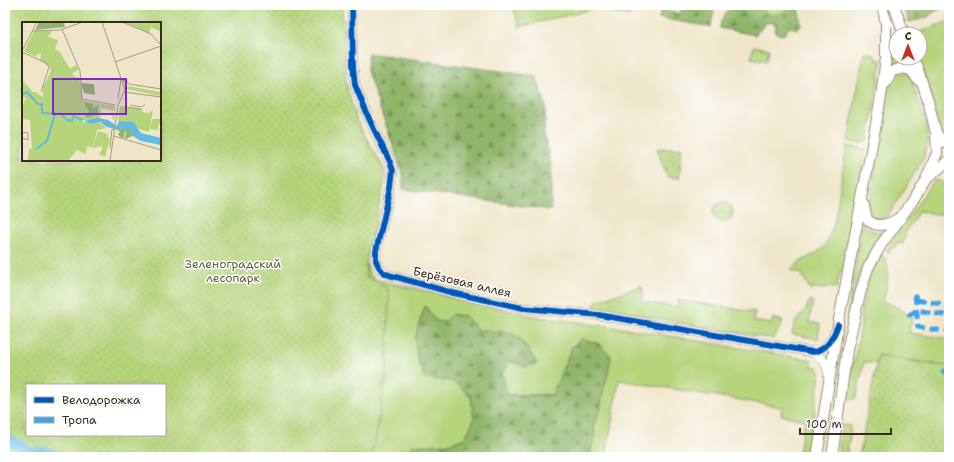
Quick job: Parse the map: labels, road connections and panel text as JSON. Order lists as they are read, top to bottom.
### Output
{
  "streets": {
    "street": ["Берёзовая аллея"]
  },
  "parks": ["Зеленоградский лесопарк"],
  "legend": ["Велодорожка", "Тропа"],
  "scale_bar": "100 m",
  "north": "top"
}
